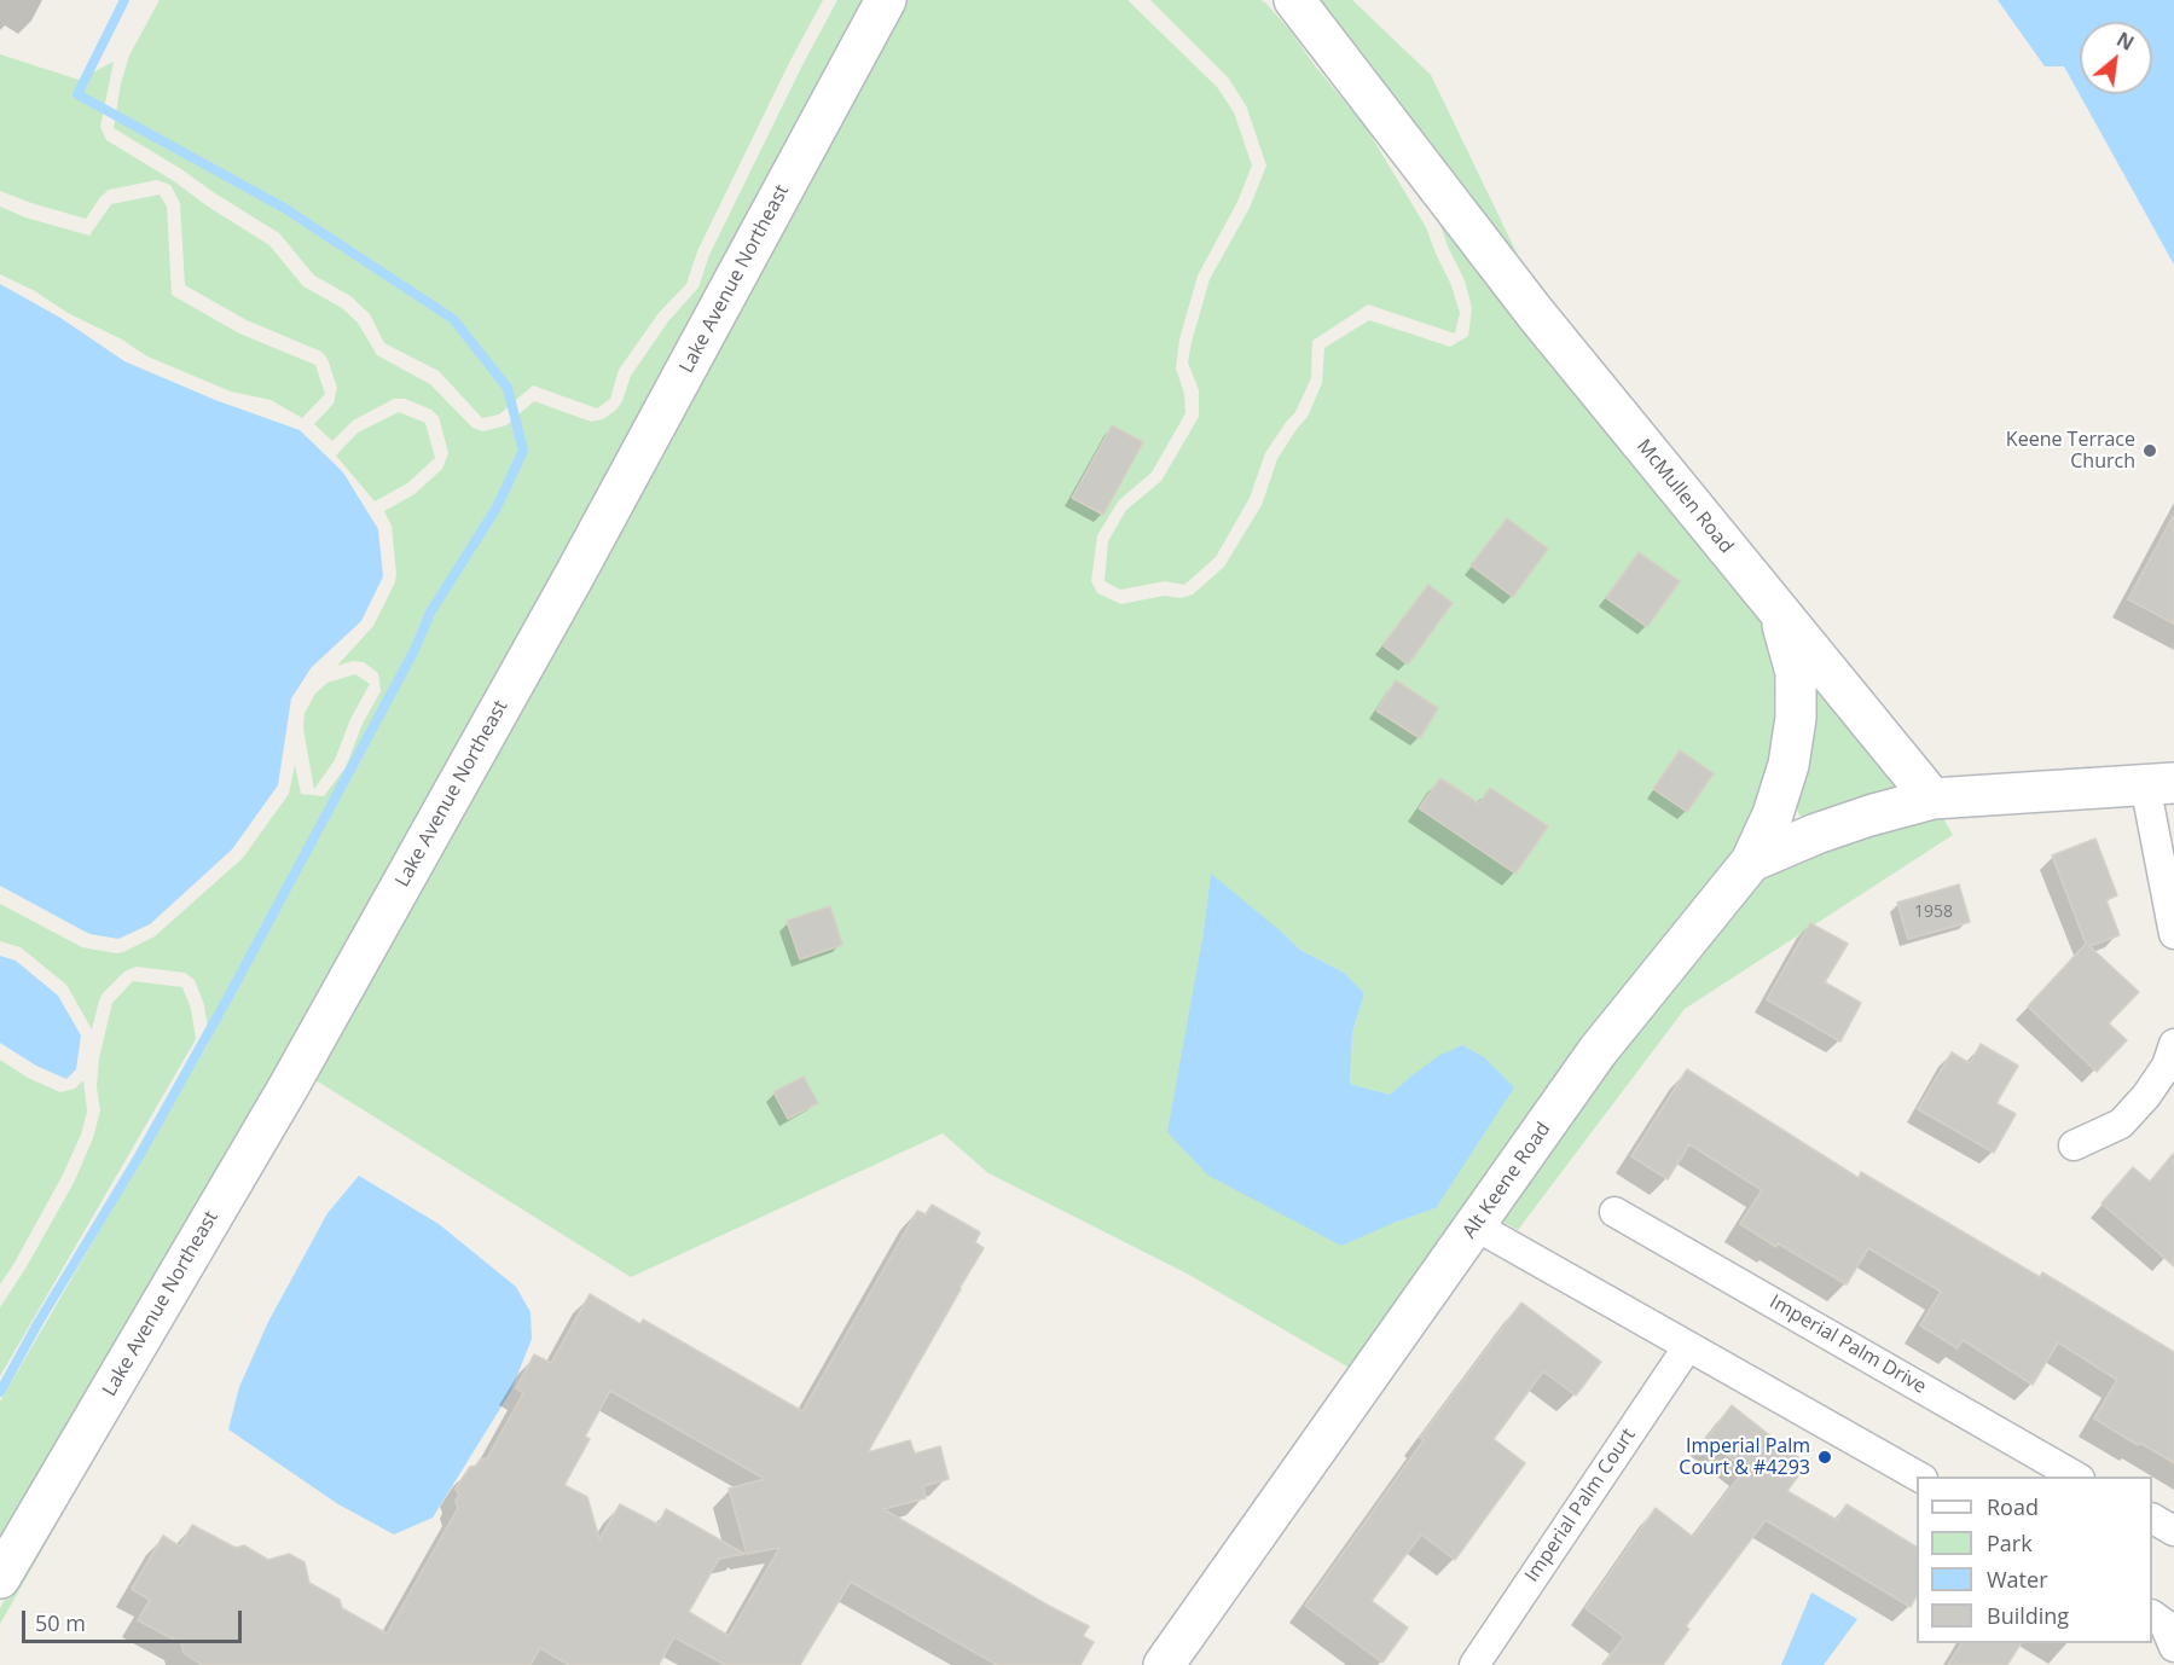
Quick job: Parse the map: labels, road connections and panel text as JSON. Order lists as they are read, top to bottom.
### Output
{
  "streets": {
    "street": [
      "Lake Avenue Northeast",
      "McMullen Road",
      "Alt Keene Road",
      "Imperial Palm Drive",
      "Imperial Palm Court"
    ]
  },
  "crossings": [
    ["McMullen Road", "Alt Keene Road"]
  ],
  "places": ["Keene Terrace Church", "Imperial Palm Court & #4293"],
  "house_numbers": ["1958"],
  "legend": [
    "Road",
    "Park",
    "Water",
    "Building"
  ],
  "scale_bar": "50 m",
  "north": "top right"
}
